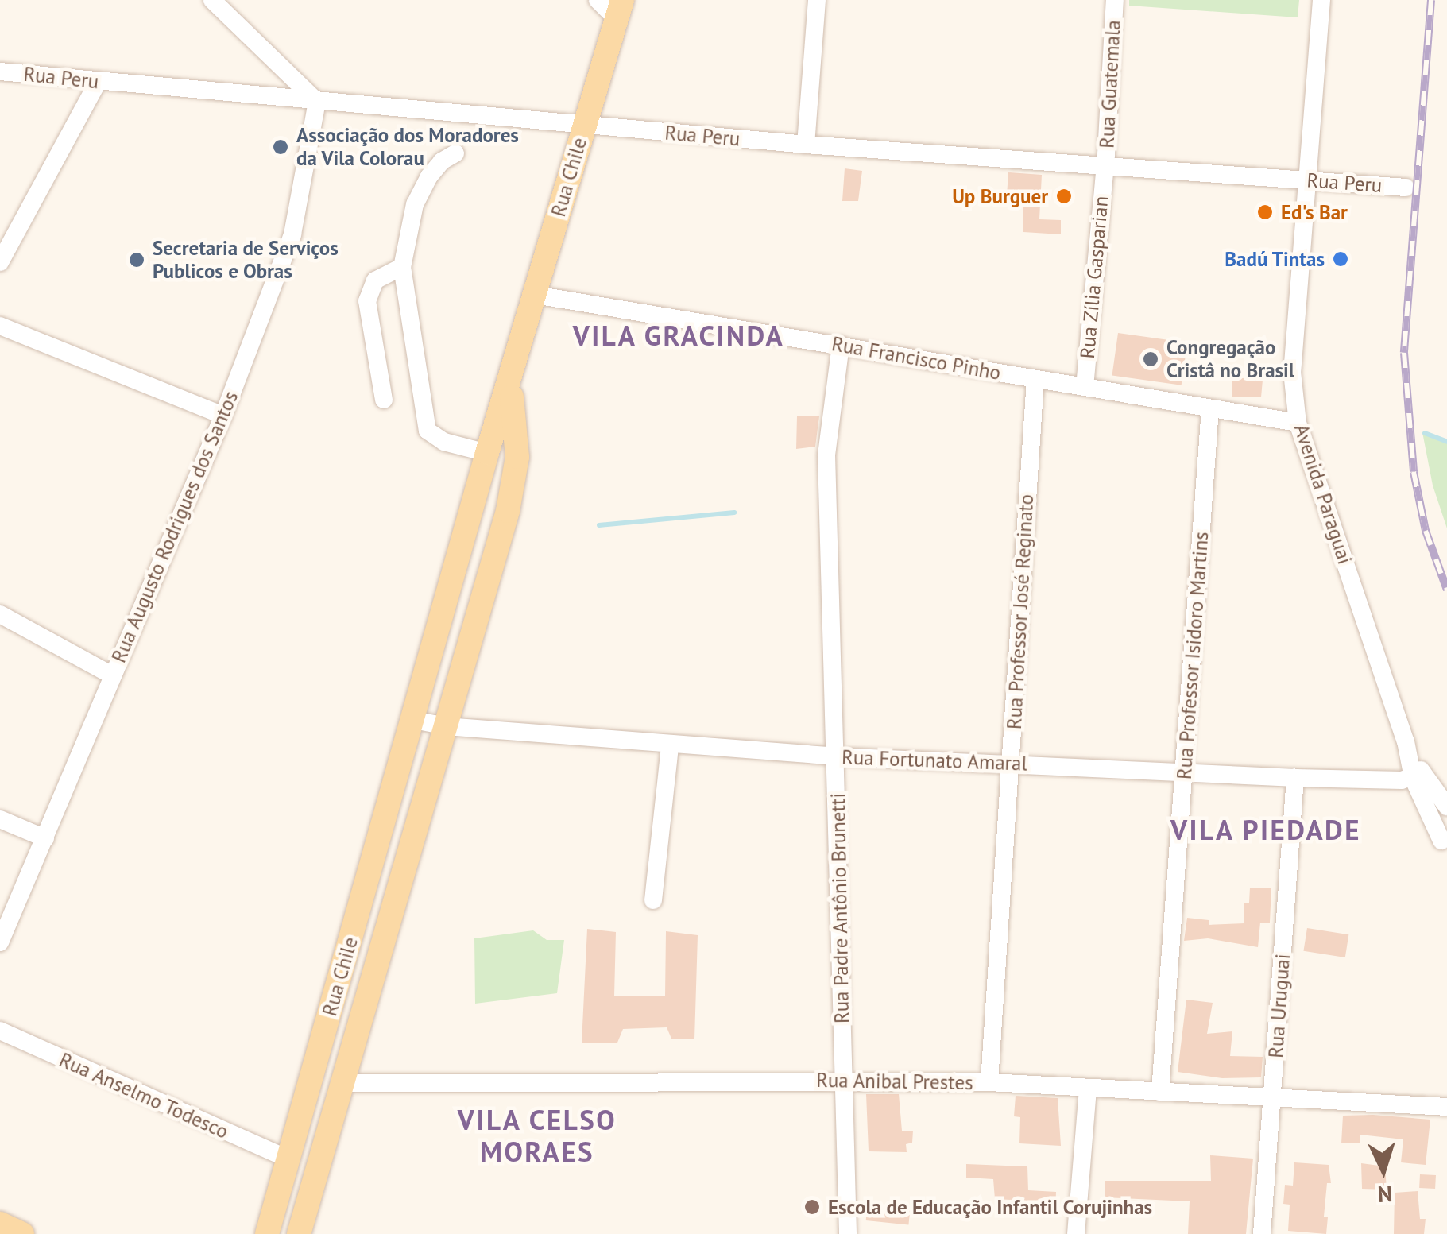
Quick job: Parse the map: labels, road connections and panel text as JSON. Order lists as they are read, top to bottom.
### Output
{
  "streets": {
    "main road": ["Rua Chile"],
    "street": [
      "Rua Peru",
      "Rua Guatemala",
      "Rua Zília Gasparian",
      "Rua Francisco Pinho",
      "Avenida Paraguai",
      "Rua Augusto Rodrigues dos Santos",
      "Rua Professor José Reginato",
      "Rua Professor Isidoro Martins",
      "Rua Fortunato Amaral",
      "Rua Padre Antônio Brunetti",
      "Rua Uruguai",
      "Rua Anibal Prestes",
      "Rua Anselmo Todesco"
    ]
  },
  "crossings": [
    ["Rua Peru", "Rua Guatemala"],
    ["Rua Peru", "Rua Chile"],
    ["Rua Peru", "Rua Zília Gasparian"],
    ["Rua Peru", "Avenida Paraguai"],
    ["Rua Peru", "Rua Augusto Rodrigues dos Santos"],
    ["Rua Guatemala", "Rua Zília Gasparian"],
    ["Rua Chile", "Rua Francisco Pinho"],
    ["Rua Chile", "Rua Fortunato Amaral"],
    ["Rua Chile", "Rua Anibal Prestes"],
    ["Rua Chile", "Rua Anselmo Todesco"],
    ["Rua Zília Gasparian", "Rua Francisco Pinho"],
    ["Rua Francisco Pinho", "Avenida Paraguai"],
    ["Rua Francisco Pinho", "Rua Professor José Reginato"],
    ["Rua Francisco Pinho", "Rua Professor Isidoro Martins"],
    ["Rua Francisco Pinho", "Rua Padre Antônio Brunetti"],
    ["Avenida Paraguai", "Rua Fortunato Amaral"],
    ["Rua Professor José Reginato", "Rua Fortunato Amaral"],
    ["Rua Professor José Reginato", "Rua Anibal Prestes"],
    ["Rua Professor Isidoro Martins", "Rua Fortunato Amaral"],
    ["Rua Professor Isidoro Martins", "Rua Anibal Prestes"],
    ["Rua Fortunato Amaral", "Rua Padre Antônio Brunetti"],
    ["Rua Fortunato Amaral", "Rua Uruguai"],
    ["Rua Padre Antônio Brunetti", "Rua Anibal Prestes"],
    ["Rua Uruguai", "Rua Anibal Prestes"]
  ],
  "districts": ["VILA GRACINDA", "VILA PIEDADE", "VILA CELSO MORAES"],
  "places": [
    "Associação dos Moradores da Vila Colorau",
    "Up Burguer",
    "Ed's Bar",
    "Badú Tintas",
    "Secretaria de Serviços Publicos e Obras",
    "Congregação Cristâ no Brasil",
    "Escola de Educação Infantil Corujinhas"
  ],
  "north": "bottom"
}
